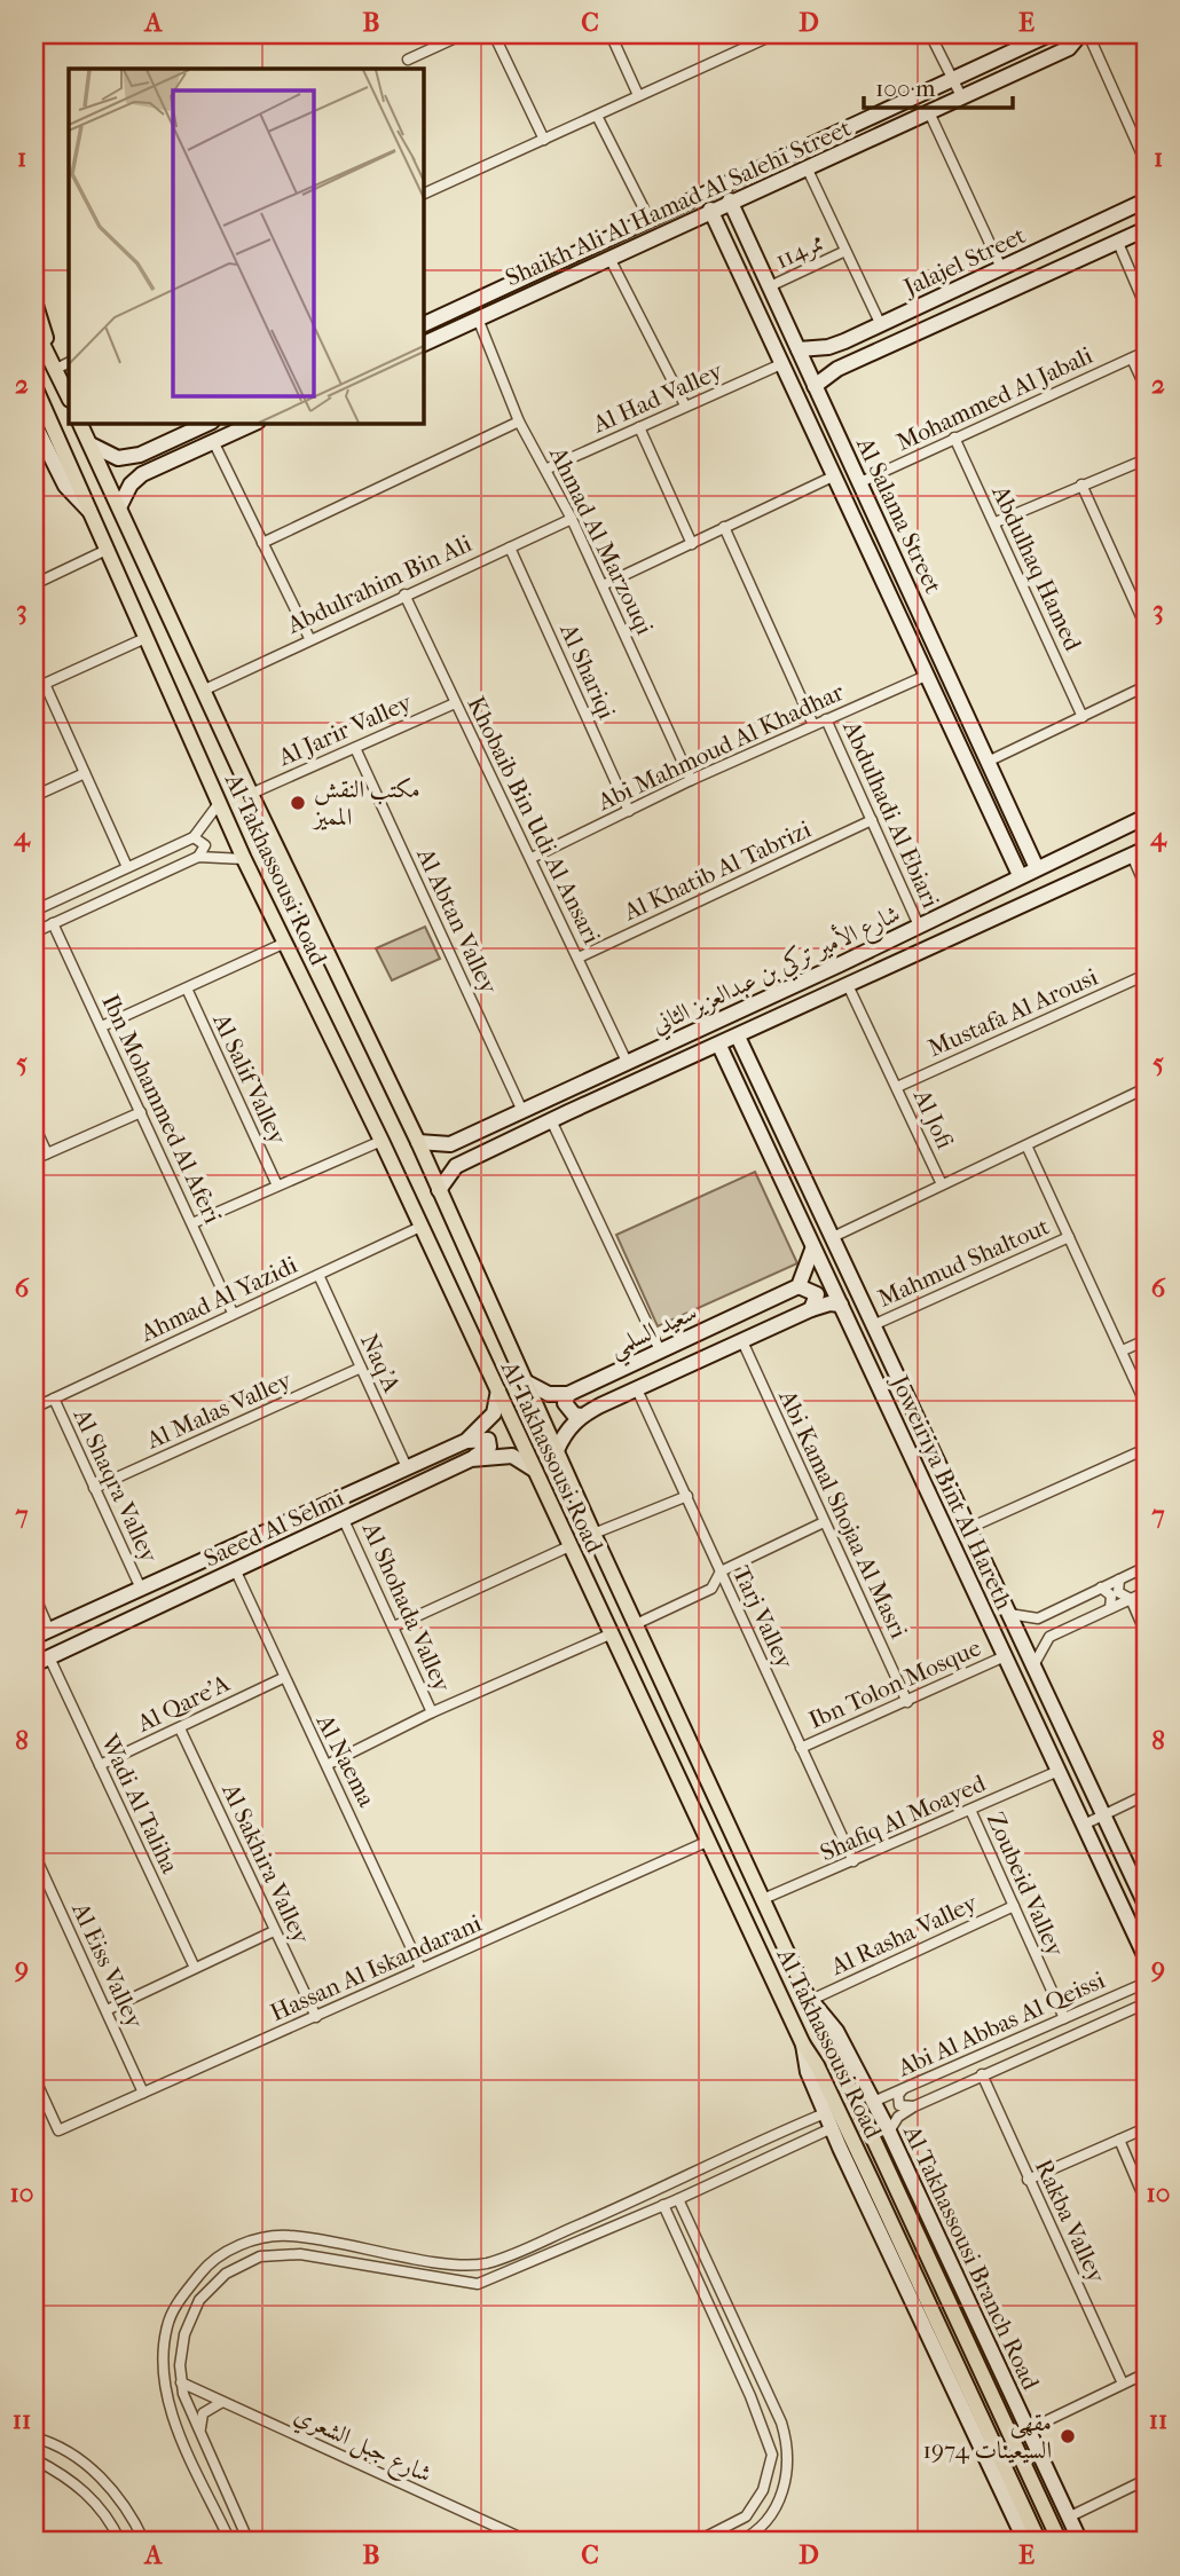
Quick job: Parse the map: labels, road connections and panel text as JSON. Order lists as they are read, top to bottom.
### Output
{
  "streets": {
    "main road": ["Al Takhassousi Road"],
    "street": [
      "Shaikh Ali Al Hamad Al Salehi Street",
      "ممر114",
      "Jalajel Street",
      "Al Had Valley",
      "Mohammed Al Jabali",
      "Al Salama Street",
      "Ahmad Al Marzouqi",
      "Abdulhaq Hamed",
      "Abdulrahim Bin Ali",
      "Al Shariqi",
      "Al Jarir Valley",
      "Abi Mahmoud Al Khadhar",
      "Abdulhadi Al Ebiari",
      "Khobaib Bin Udi Al Ansari",
      "Al Khatib Al Tabrizi",
      "Al Abtan Valley",
      "شارع الأمير تركي بن عبدالعزيز الثاني",
      "Mustafa Al Arousi",
      "Al Salif Valley",
      "Ibn Mohammed Al Aferi",
      "Al Jofi",
      "Mahmud Shaltout",
      "Ahmad Al Yazidi",
      "سعيد السلمي",
      "Naq'A",
      "Al Malas Valley",
      "Al Shaqra Valley",
      "Joweiriya Bint Al Hareth",
      "Abi Kamal Shojaa Al Masri",
      "Saeed Al Selmi",
      "Al Shohada Valley",
      "Tarj Valley",
      "Ibn Tolon Mosque",
      "Al Qare'A",
      "Al Naema",
      "Wadi Al Taliha",
      "Shafiq Al Moayed",
      "Al Sakhira Valley",
      "Zoubeid Valley",
      "Al Rasha Valley",
      "Al Eiss Valley",
      "Hassan Al Iskandarani",
      "Abi Al Abbas Al Qeissi",
      "Rakba Valley",
      "Al Takhassousi Branch Road",
      "شارع جبل الشعري"
    ]
  },
  "crossings": [
    ["Shaikh Ali Al Hamad Al Salehi Street", "Al Salama Street"],
    ["Shaikh Ali Al Hamad Al Salehi Street", "Ahmad Al Marzouqi"],
    ["ممر114", "Al Salama Street"],
    ["Jalajel Street", "Al Salama Street"],
    ["Al Had Valley", "Ahmad Al Marzouqi"],
    ["Mohammed Al Jabali", "Al Salama Street"],
    ["Mohammed Al Jabali", "Abdulhaq Hamed"],
    ["Al Salama Street", "شارع الأمير تركي بن عبدالعزيز الثاني"],
    ["Ahmad Al Marzouqi", "Abdulrahim Bin Ali"],
    ["Ahmad Al Marzouqi", "Abi Mahmoud Al Khadhar"],
    ["Abdulrahim Bin Ali", "Al Shariqi"],
    ["Abdulrahim Bin Ali", "Khobaib Bin Udi Al Ansari"],
    ["Abdulrahim Bin Ali", "Al Takhassousi Road"],
    ["Al Shariqi", "Abi Mahmoud Al Khadhar"],
    ["Al Jarir Valley", "Khobaib Bin Udi Al Ansari"],
    ["Al Jarir Valley", "Al Takhassousi Road"],
    ["Al Jarir Valley", "Al Abtan Valley"],
    ["Abi Mahmoud Al Khadhar", "Abdulhadi Al Ebiari"],
    ["Abi Mahmoud Al Khadhar", "Khobaib Bin Udi Al Ansari"],
    ["Abdulhadi Al Ebiari", "Al Khatib Al Tabrizi"],
    ["Abdulhadi Al Ebiari", "شارع الأمير تركي بن عبدالعزيز الثاني"],
    ["Khobaib Bin Udi Al Ansari", "Al Khatib Al Tabrizi"],
    ["Khobaib Bin Udi Al Ansari", "شارع الأمير تركي بن عبدالعزيز الثاني"],
    ["Al Takhassousi Road", "شارع الأمير تركي بن عبدالعزيز الثاني"],
    ["Al Takhassousi Road", "Ahmad Al Yazidi"],
    ["Al Takhassousi Road", "سعيد السلمي"],
    ["Al Takhassousi Road", "Saeed Al Selmi"],
    ["Al Takhassousi Road", "Shafiq Al Moayed"],
    ["Al Takhassousi Road", "Al Rasha Valley"],
    ["Al Takhassousi Road", "Hassan Al Iskandarani"],
    ["Al Takhassousi Road", "Al Takhassousi Branch Road"],
    ["Al Abtan Valley", "شارع الأمير تركي بن عبدالعزيز الثاني"],
    ["شارع الأمير تركي بن عبدالعزيز الثاني", "Al Jofi"],
    ["شارع الأمير تركي بن عبدالعزيز الثاني", "Joweiriya Bint Al Hareth"],
    ["Mustafa Al Arousi", "Al Jofi"],
    ["Ibn Mohammed Al Aferi", "Ahmad Al Yazidi"],
    ["Mahmud Shaltout", "Joweiriya Bint Al Hareth"],
    ["Ahmad Al Yazidi", "Naq'A"],
    ["Ahmad Al Yazidi", "Al Shaqra Valley"],
    ["سعيد السلمي", "Joweiriya Bint Al Hareth"],
    ["سعيد السلمي", "Abi Kamal Shojaa Al Masri"],
    ["سعيد السلمي", "Tarj Valley"],
    ["Naq'A", "Al Malas Valley"],
    ["Naq'A", "Saeed Al Selmi"],
    ["Al Malas Valley", "Al Shaqra Valley"],
    ["Al Shaqra Valley", "Saeed Al Selmi"],
    ["Joweiriya Bint Al Hareth", "Ibn Tolon Mosque"],
    ["Joweiriya Bint Al Hareth", "Shafiq Al Moayed"],
    ["Abi Kamal Shojaa Al Masri", "Ibn Tolon Mosque"],
    ["Saeed Al Selmi", "Al Shohada Valley"],
    ["Saeed Al Selmi", "Al Naema"],
    ["Saeed Al Selmi", "Wadi Al Taliha"],
    ["Tarj Valley", "Ibn Tolon Mosque"],
    ["Tarj Valley", "Shafiq Al Moayed"],
    ["Al Qare'A", "Al Naema"],
    ["Al Qare'A", "Wadi Al Taliha"],
    ["Al Qare'A", "Al Sakhira Valley"],
    ["Al Naema", "Hassan Al Iskandarani"],
    ["Shafiq Al Moayed", "Zoubeid Valley"],
    ["Al Sakhira Valley", "Hassan Al Iskandarani"],
    ["Zoubeid Valley", "Al Rasha Valley"],
    ["Zoubeid Valley", "Abi Al Abbas Al Qeissi"],
    ["Al Rasha Valley", "Al Takhassousi Branch Road"],
    ["Al Eiss Valley", "Hassan Al Iskandarani"],
    ["Abi Al Abbas Al Qeissi", "Rakba Valley"],
    ["Abi Al Abbas Al Qeissi", "Al Takhassousi Branch Road"]
  ],
  "places": ["مكتب النقش المميز", "مقهى السيعينات 1974"],
  "scale_bar": "100 m",
  "grid": {
    "columns": [
      "A",
      "B",
      "C",
      "D",
      "E"
    ],
    "rows": [
      "1",
      "2",
      "3",
      "4",
      "5",
      "6",
      "7",
      "8",
      "9",
      "10",
      "11"
    ]
  }
}
